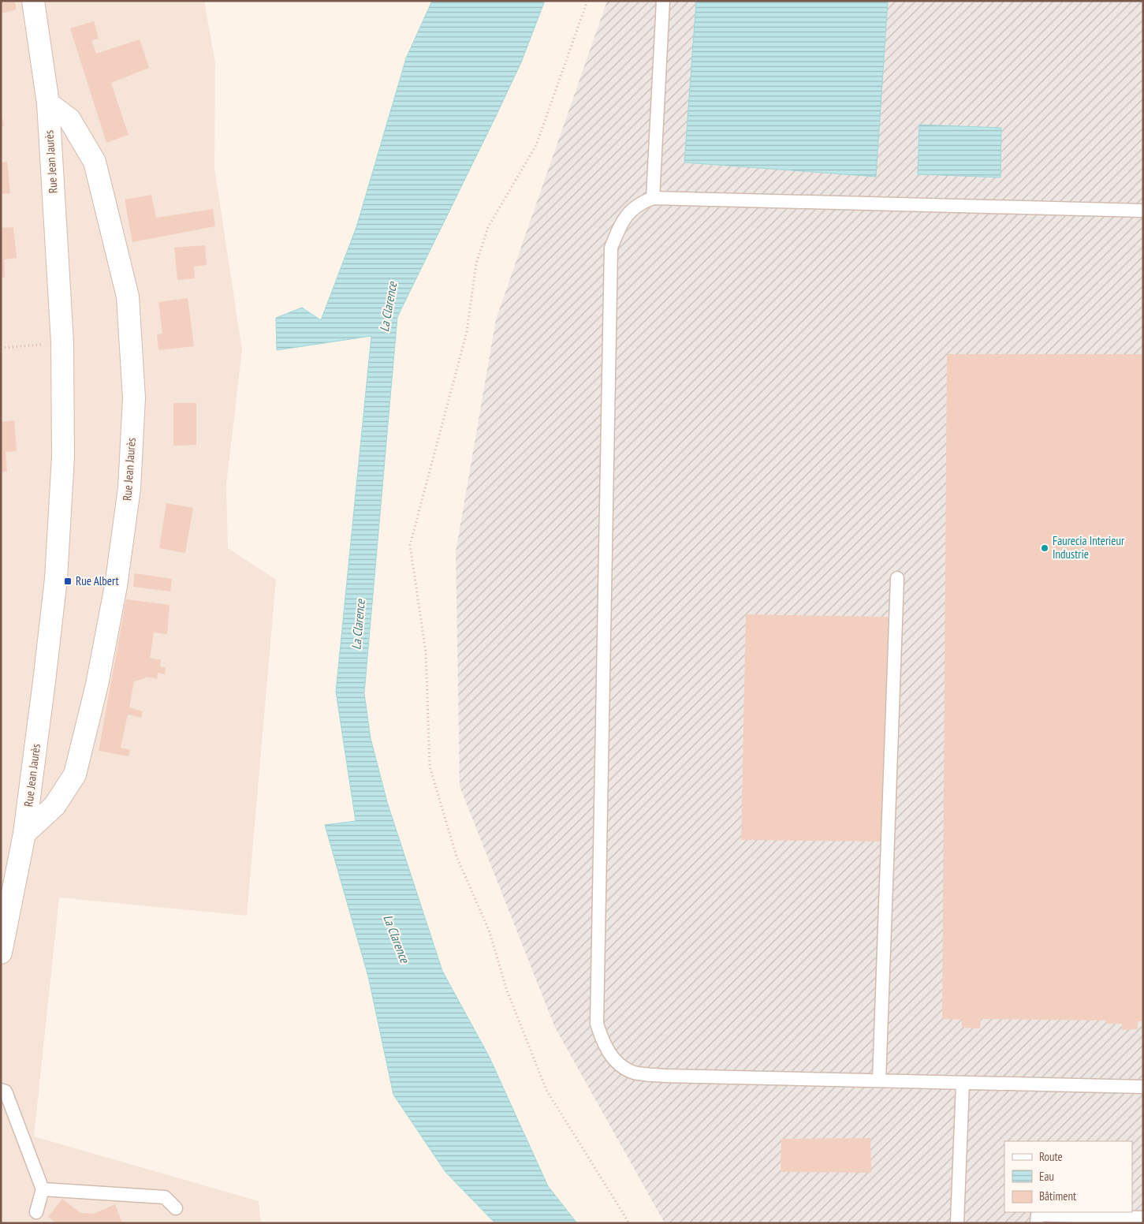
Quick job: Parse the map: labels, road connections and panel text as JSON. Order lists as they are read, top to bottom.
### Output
{
  "streets": {
    "main road": ["Rue Jean Jaurès"]
  },
  "water": ["La Clarence"],
  "places": {
    "other": ["Faurecia Interieur Industrie"],
    "transit": ["Rue Albert"]
  },
  "legend": ["Route", "Eau", "Bâtiment"]
}
